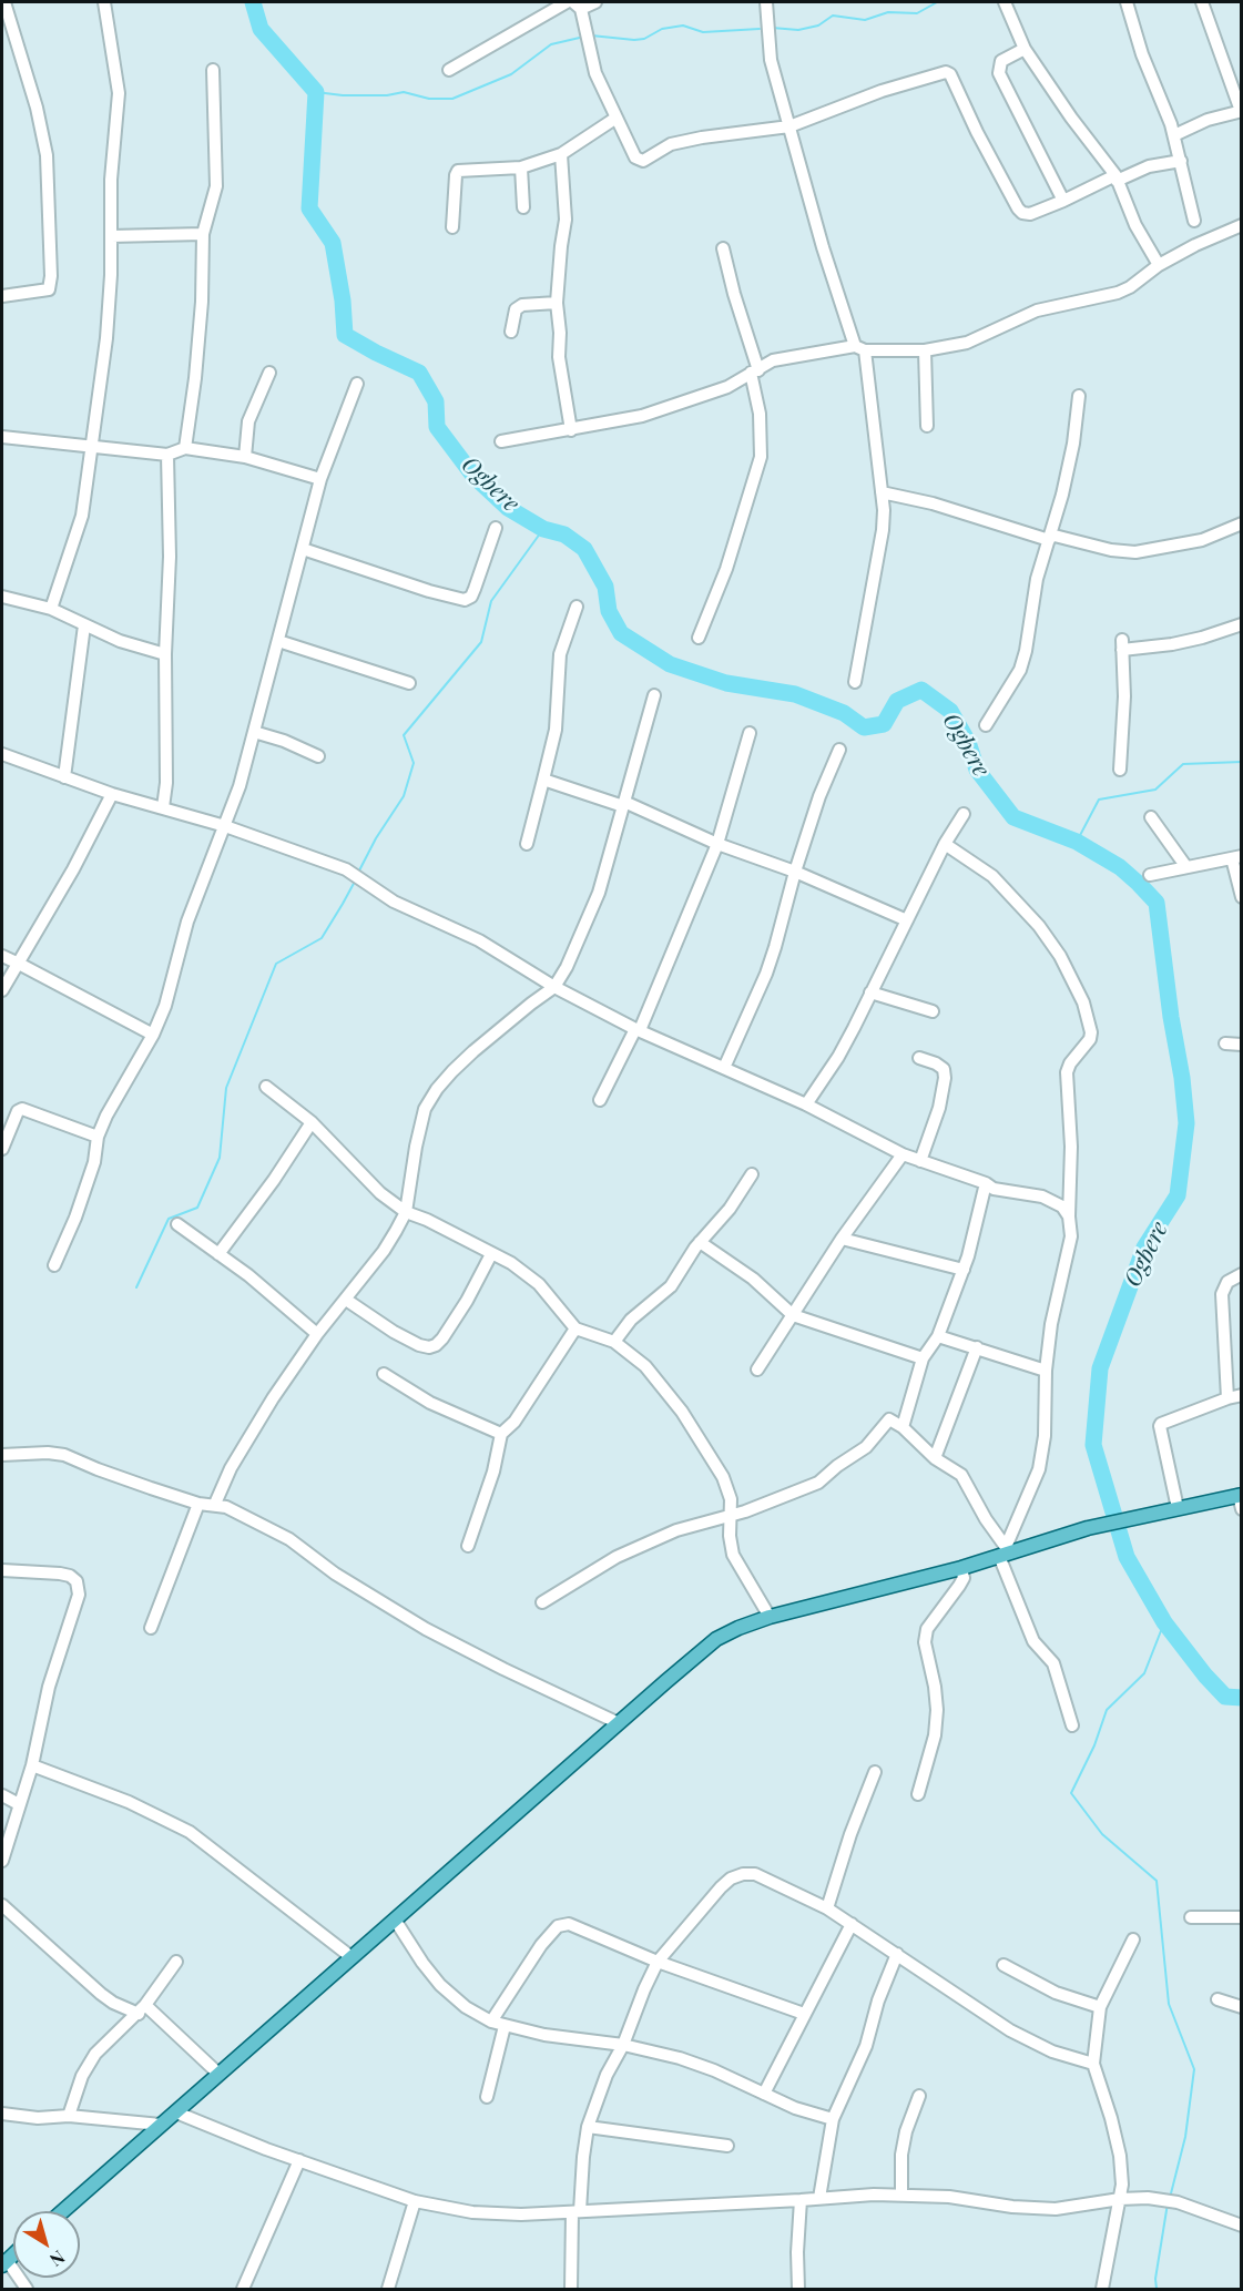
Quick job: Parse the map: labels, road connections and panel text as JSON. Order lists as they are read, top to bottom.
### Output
{
  "water": ["Ogbere"],
  "north": "bottom right"
}
